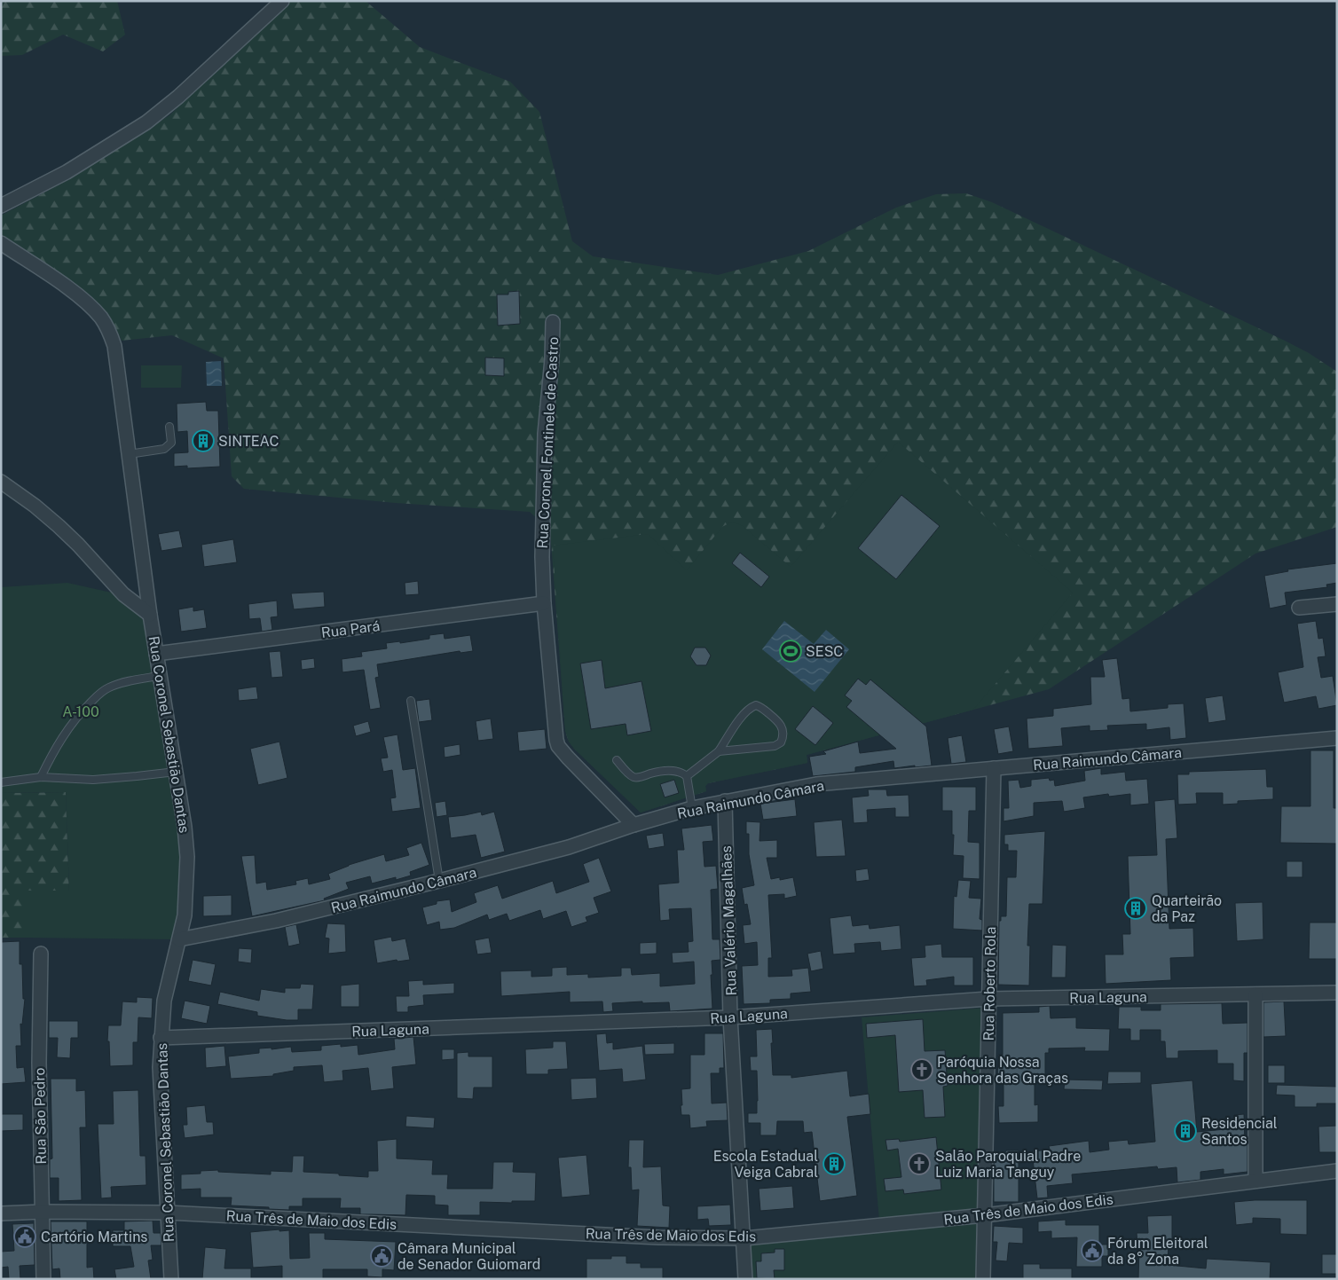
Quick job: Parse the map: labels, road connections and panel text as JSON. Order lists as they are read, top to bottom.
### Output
{
  "streets": {
    "street": [
      "Rua Coronel Fontinele de Castro",
      "Rua Pará",
      "Rua Coronel Sebastião Dantas",
      "Rua Raimundo Câmara",
      "Rua Valério Magalhães",
      "Rua Roberto Rola",
      "Rua Laguna",
      "Rua São Pedro",
      "Rua Três de Maio dos Edis"
    ]
  },
  "crossings": [
    ["Rua Coronel Fontinele de Castro", "Rua Pará"],
    ["Rua Coronel Fontinele de Castro", "Rua Raimundo Câmara"],
    ["Rua Pará", "Rua Coronel Sebastião Dantas"],
    ["Rua Coronel Sebastião Dantas", "Rua Raimundo Câmara"],
    ["Rua Coronel Sebastião Dantas", "Rua Laguna"],
    ["Rua Coronel Sebastião Dantas", "Rua Três de Maio dos Edis"],
    ["Rua Raimundo Câmara", "Rua Valério Magalhães"],
    ["Rua Raimundo Câmara", "Rua Roberto Rola"],
    ["Rua Valério Magalhães", "Rua Laguna"],
    ["Rua Valério Magalhães", "Rua Três de Maio dos Edis"],
    ["Rua Roberto Rola", "Rua Laguna"],
    ["Rua Roberto Rola", "Rua Três de Maio dos Edis"],
    ["Rua São Pedro", "Rua Três de Maio dos Edis"]
  ],
  "parks": ["A-100"],
  "places": {
    "building": [
      "SINTEAC",
      "Quarteirão da Paz",
      "Residencial Santos",
      "Escola Estadual Veiga Cabral"
    ],
    "sports": ["SESC"],
    "church": ["Paróquia Nossa Senhora das Graças", "Salão Paroquial Padre Luiz Maria Tanguy"],
    "public building": ["Cartório Martins", "Fórum Eleitoral da 8° Zona", "Câmara Municipal de Senador Guiomard"]
  }
}
